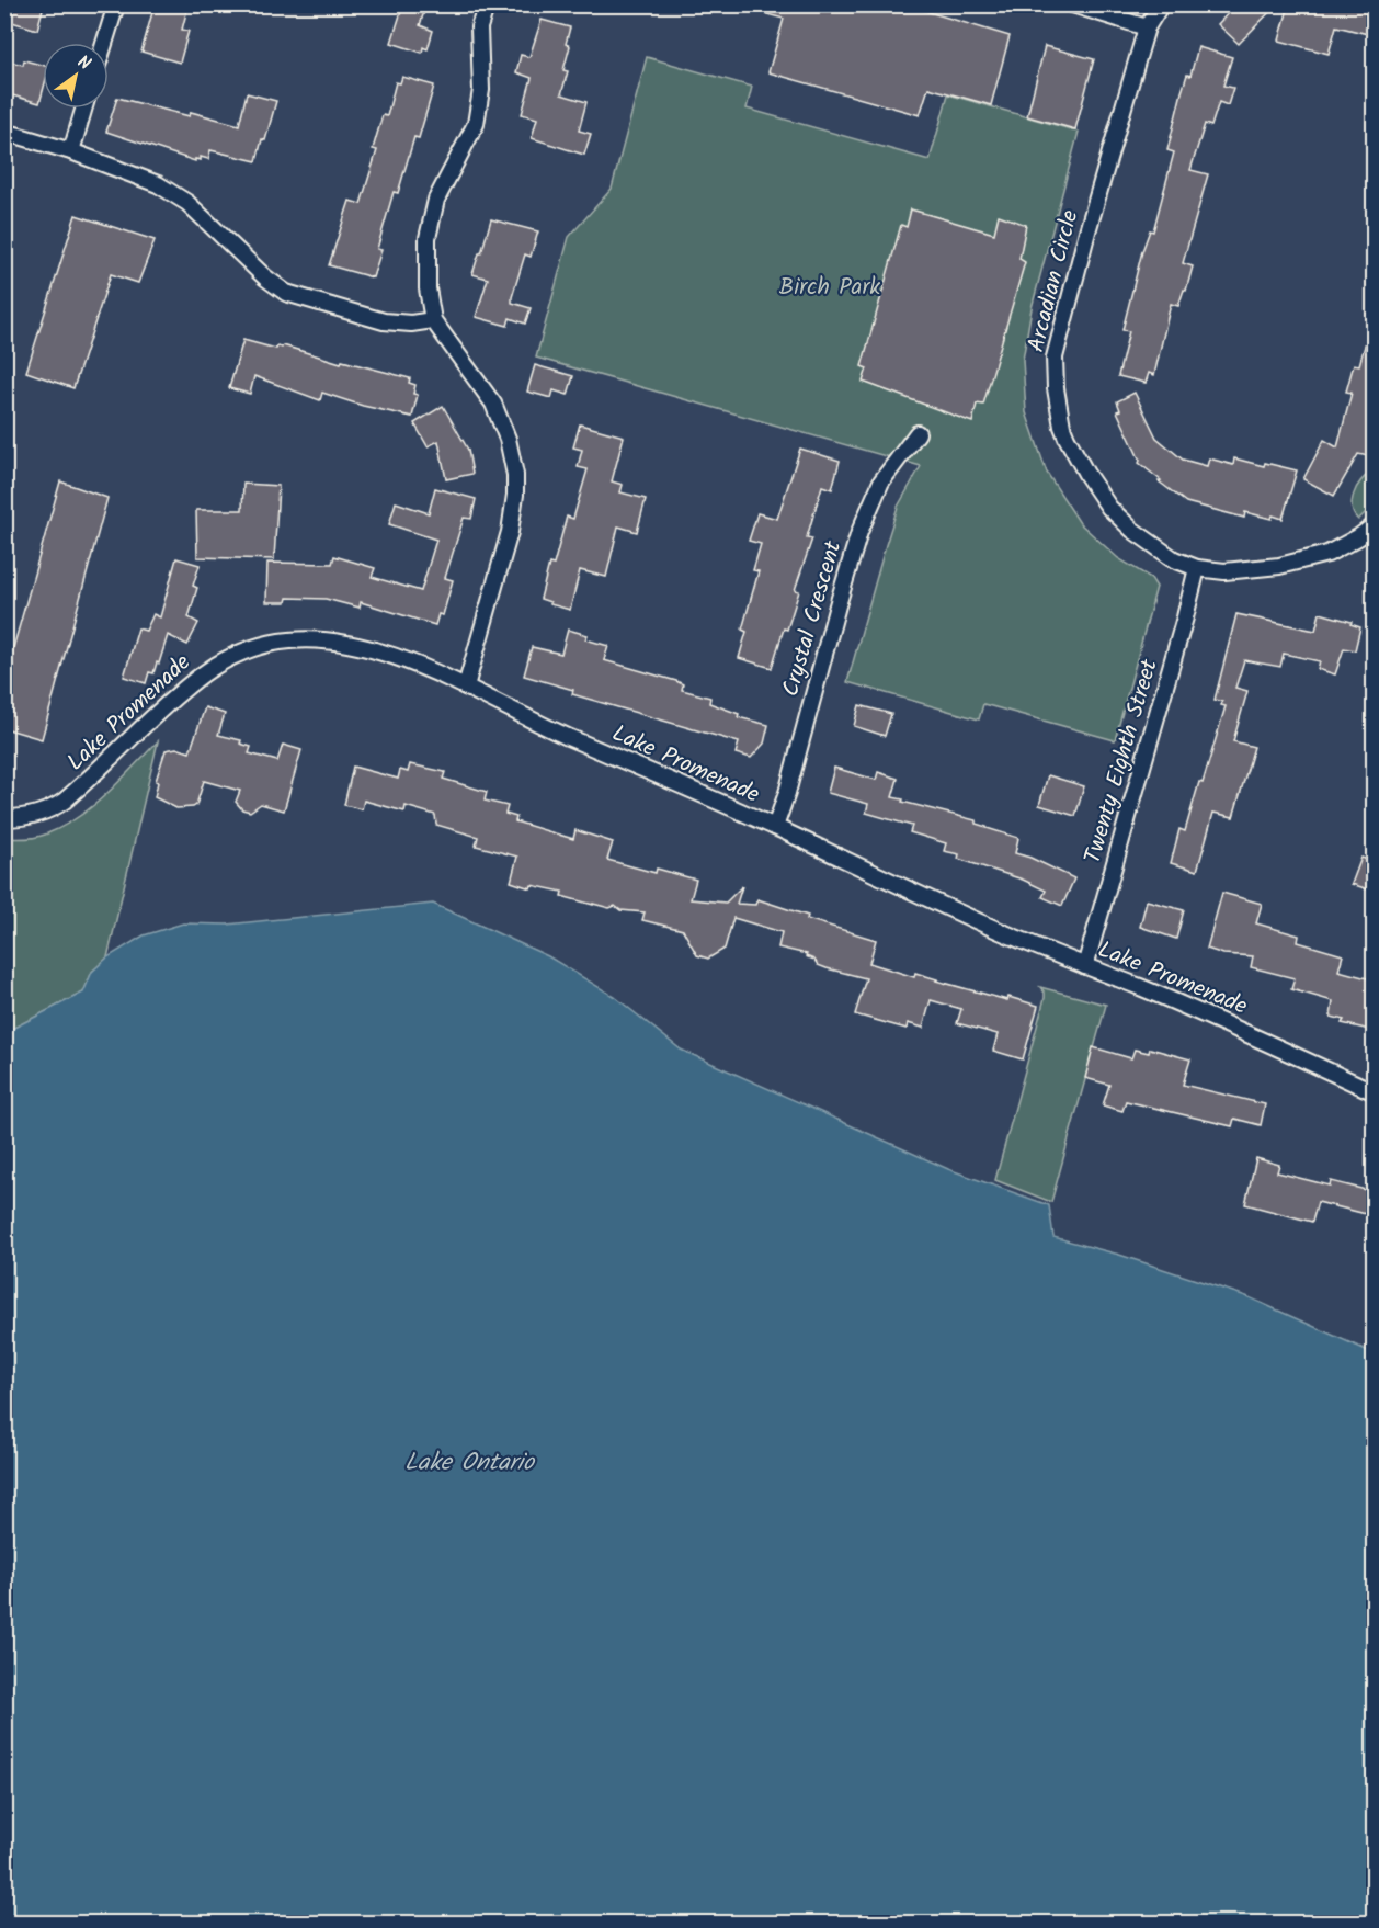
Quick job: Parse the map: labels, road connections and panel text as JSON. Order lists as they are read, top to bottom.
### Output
{
  "streets": {
    "street": [
      "Arcadian Circle",
      "Crystal Crescent",
      "Lake Promenade",
      "Twenty Eighth Street"
    ]
  },
  "crossings": [
    ["Arcadian Circle", "Twenty Eighth Street"],
    ["Crystal Crescent", "Lake Promenade"],
    ["Lake Promenade", "Twenty Eighth Street"]
  ],
  "water": ["Lake Ontario"],
  "parks": ["Birch Park"],
  "north": "top right"
}
